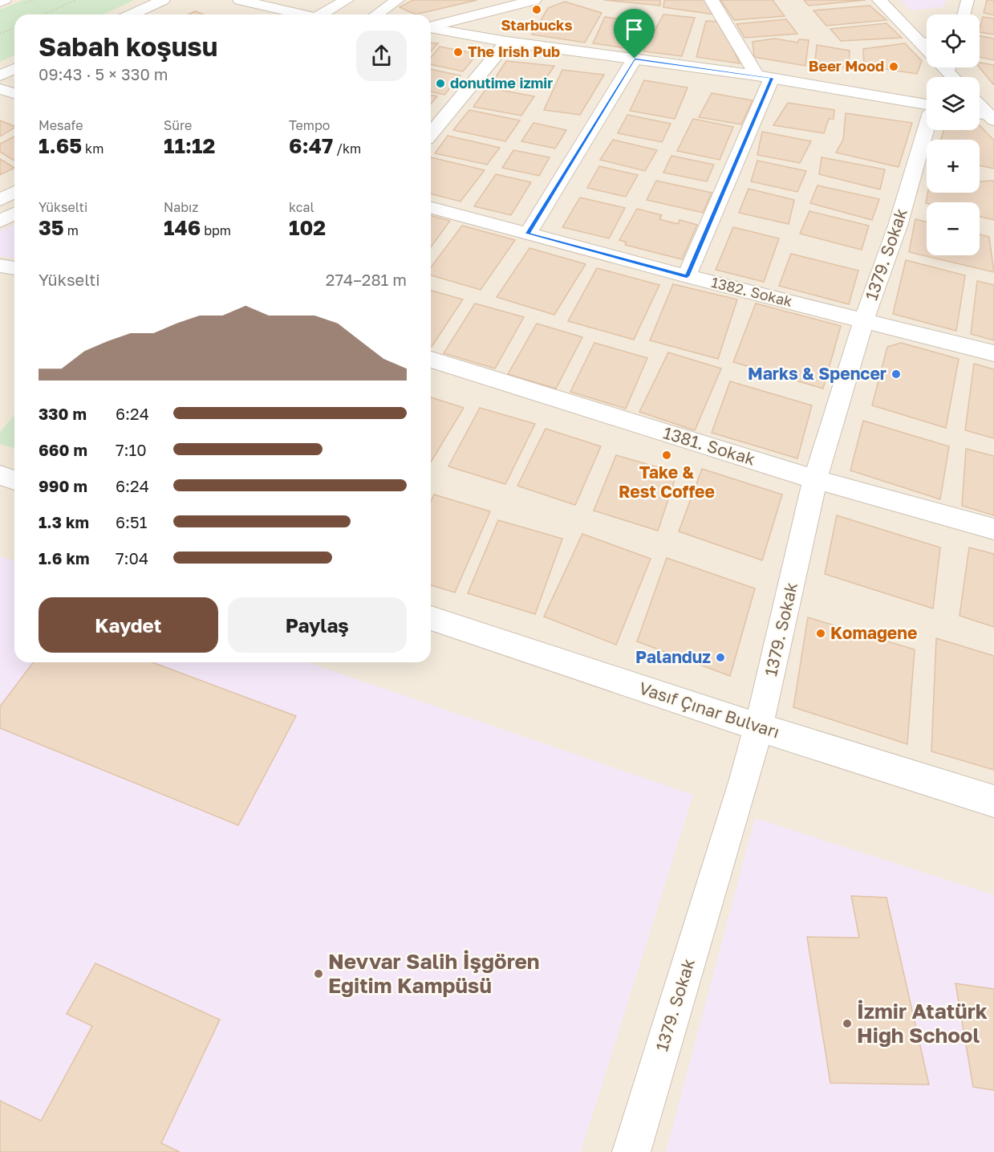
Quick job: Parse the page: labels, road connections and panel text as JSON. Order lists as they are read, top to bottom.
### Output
{
  "streets": {
    "street": [
      "1379. Sokak",
      "1382. Sokak",
      "1381. Sokak",
      "Vasıf Çınar Bulvarı"
    ]
  },
  "crossings": [
    ["1379. Sokak", "1382. Sokak"],
    ["1379. Sokak", "1381. Sokak"],
    ["1379. Sokak", "Vasıf Çınar Bulvarı"]
  ],
  "places": [
    "Starbucks",
    "The Irish Pub",
    "Beer Mood",
    "donutime izmir",
    "Marks & Spencer",
    "Take & Rest Coffee",
    "Komagene",
    "Palanduz",
    "Nevvar Salih İşgören Eğitim Kampüsü",
    "İzmir Atatürk High School"
  ],
  "page": {
    "map_buttons": ["+", "−"],
    "heading": ["Sabah koşusu", "09:43 · 5 × 330 m"],
    "stats": [
      ["Mesafe", "1.65 km"],
      ["Süre", "11:12"],
      ["Tempo", "6:47 /km"],
      ["Yükselti", "35 m"],
      ["Nabız", "146 bpm"],
      ["kcal", "102"]
    ],
    "chart": ["Yükselti", "274–281 m"],
    "list": [
      {
        "name": "330 m",
        "note": "6:24"
      },
      {
        "name": "660 m",
        "note": "7:10"
      },
      {
        "name": "990 m",
        "note": "6:24"
      },
      {
        "name": "1.3 km",
        "note": "6:51"
      },
      {
        "name": "1.6 km",
        "note": "7:04"
      }
    ],
    "buttons": ["Kaydet", "Paylaş"]
  }
}
